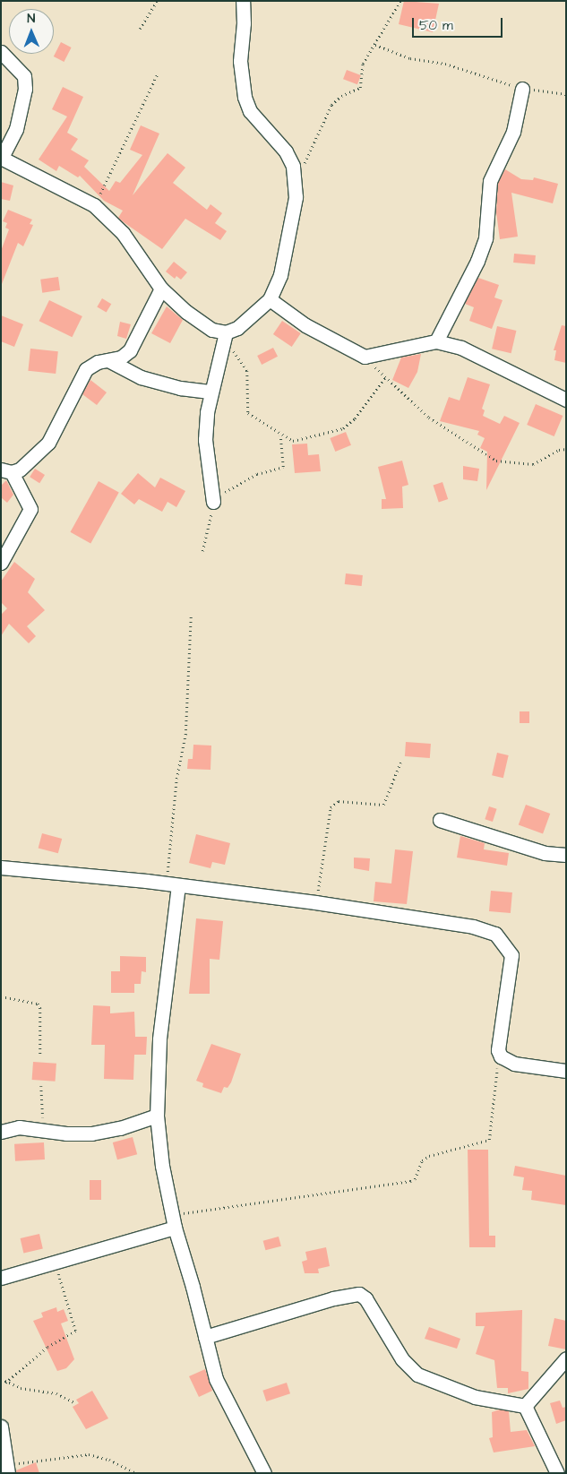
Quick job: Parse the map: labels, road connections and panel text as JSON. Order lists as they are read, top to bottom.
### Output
{
  "scale_bar": "50 m",
  "north": "top"
}
